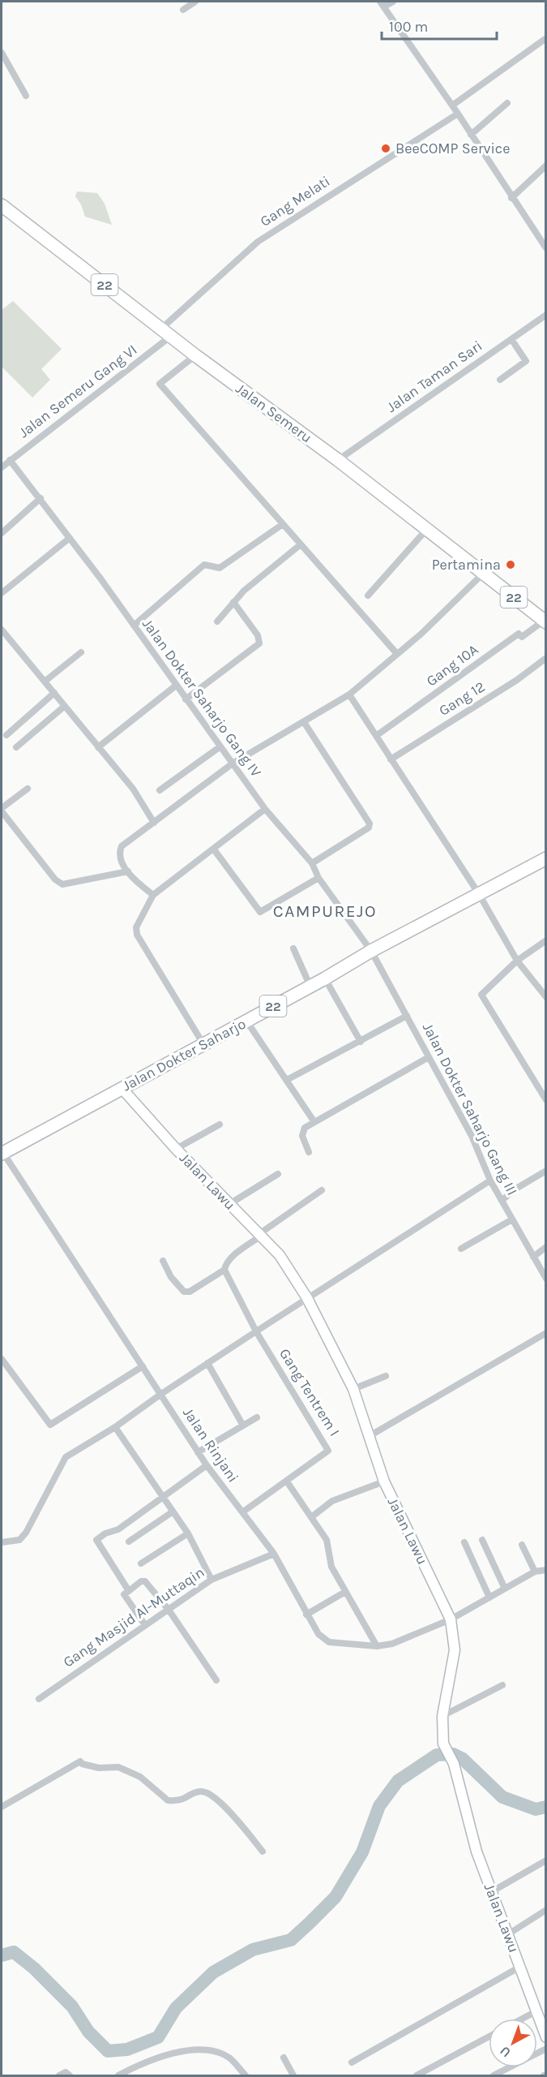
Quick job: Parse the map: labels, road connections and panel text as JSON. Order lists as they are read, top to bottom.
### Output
{
  "streets": {
    "highway": ["22", "Jalan Semeru", "Jalan Dokter Saharjo"],
    "street": [
      "Gang Melati",
      "Jalan Taman Sari",
      "Jalan Semeru Gang VI",
      "Gang 10A",
      "Jalan Dokter Saharjo Gang IV",
      "Gang 12",
      "Jalan Dokter Saharjo Gang III",
      "Jalan Lawu",
      "Gang Tentrem I",
      "Jalan Rinjani",
      "Gang Masjid Al-Muttaqin"
    ]
  },
  "crossings": [
    ["Gang Melati", "Jalan Semeru Gang VI"],
    ["Gang Melati", "Jalan Semeru"],
    ["Jalan Taman Sari", "Jalan Semeru"],
    ["Jalan Semeru Gang VI", "Jalan Semeru"],
    ["Jalan Semeru Gang VI", "Jalan Dokter Saharjo Gang IV"],
    ["Jalan Semeru", "Gang 10A"],
    ["Jalan Dokter Saharjo Gang IV", "Jalan Dokter Saharjo"],
    ["Jalan Dokter Saharjo Gang IV", "Jalan Dokter Saharjo Gang III"],
    ["Jalan Dokter Saharjo", "Jalan Dokter Saharjo Gang III"],
    ["Jalan Dokter Saharjo", "Jalan Lawu"],
    ["Jalan Dokter Saharjo", "Jalan Rinjani"],
    ["Jalan Lawu", "Jalan Rinjani"],
    ["Gang Tentrem I", "Jalan Rinjani"],
    ["Jalan Rinjani", "Gang Masjid Al-Muttaqin"]
  ],
  "districts": ["CAMPUREJO"],
  "places": ["BeeCOMP Service", "Pertamina"],
  "scale_bar": "100 m",
  "north": "bottom left"
}
